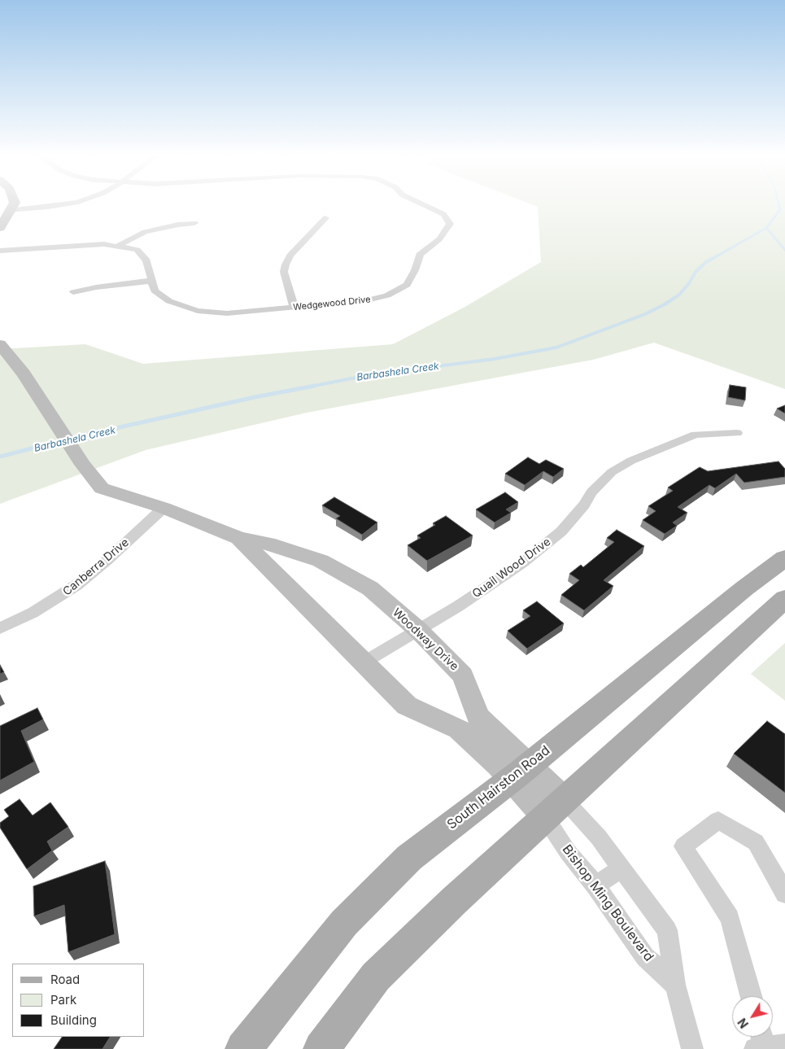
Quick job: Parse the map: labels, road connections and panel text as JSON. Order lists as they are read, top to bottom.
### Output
{
  "streets": {
    "main road": ["South Hairston Road"],
    "street": [
      "Wedgewood Drive",
      "Canberra Drive",
      "Quail Wood Drive",
      "Woodway Drive",
      "Bishop Ming Boulevard"
    ]
  },
  "crossings": [
    ["Canberra Drive", "Woodway Drive"],
    ["Quail Wood Drive", "Woodway Drive"],
    ["Woodway Drive", "South Hairston Road"],
    ["Woodway Drive", "Bishop Ming Boulevard"]
  ],
  "water": ["Barbashela Creek"],
  "legend": ["Road", "Park", "Building"],
  "north": "bottom left"
}
